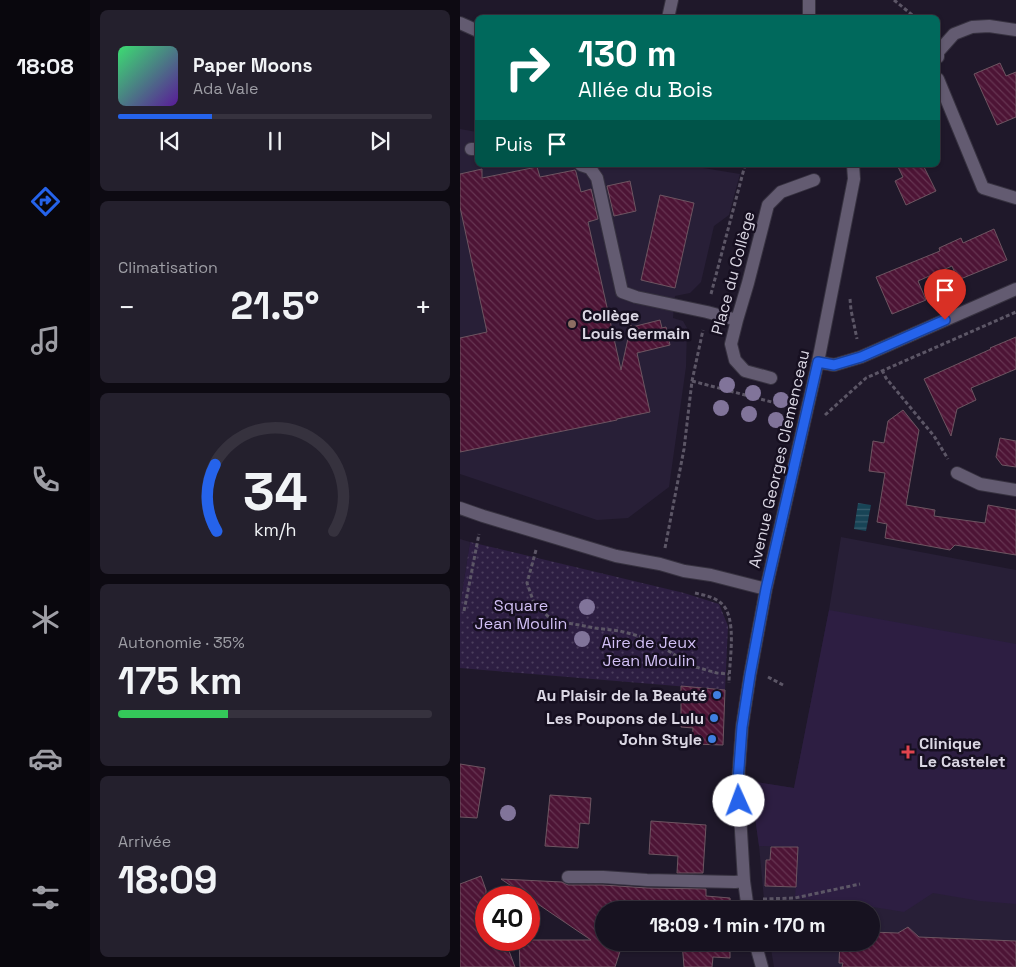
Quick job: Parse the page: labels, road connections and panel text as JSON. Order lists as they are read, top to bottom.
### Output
{
  "streets": {
    "street": ["Place du Collège", "Avenue Georges Clemenceau"]
  },
  "parks": ["Square Jean Moulin", "Aire de Jeux Jean Moulin"],
  "places": {
    "other": [
      "Collège Louis Germain",
      "Au Plaisir de la Beauté",
      "Les Poupons de Lulu",
      "John Style"
    ],
    "health": ["Clinique Le Castelet"]
  },
  "page": {
    "tabs": "18:08",
    "turn": ["130 m", "Allée du Bois"],
    "song": ["Paper Moons", "Ada Vale"],
    "then": "Puis",
    "tile": [
      "Climatisation",
      ["Autonomie · 35%", "175 km"],
      ["Arrivée", "18:09"]
    ],
    "heat": ["−", "21.5°", "+"],
    "limit": "40",
    "trip": "18:09 · 1 min · 170 m",
    "gauge": ["34", "km/h"]
  }
}
